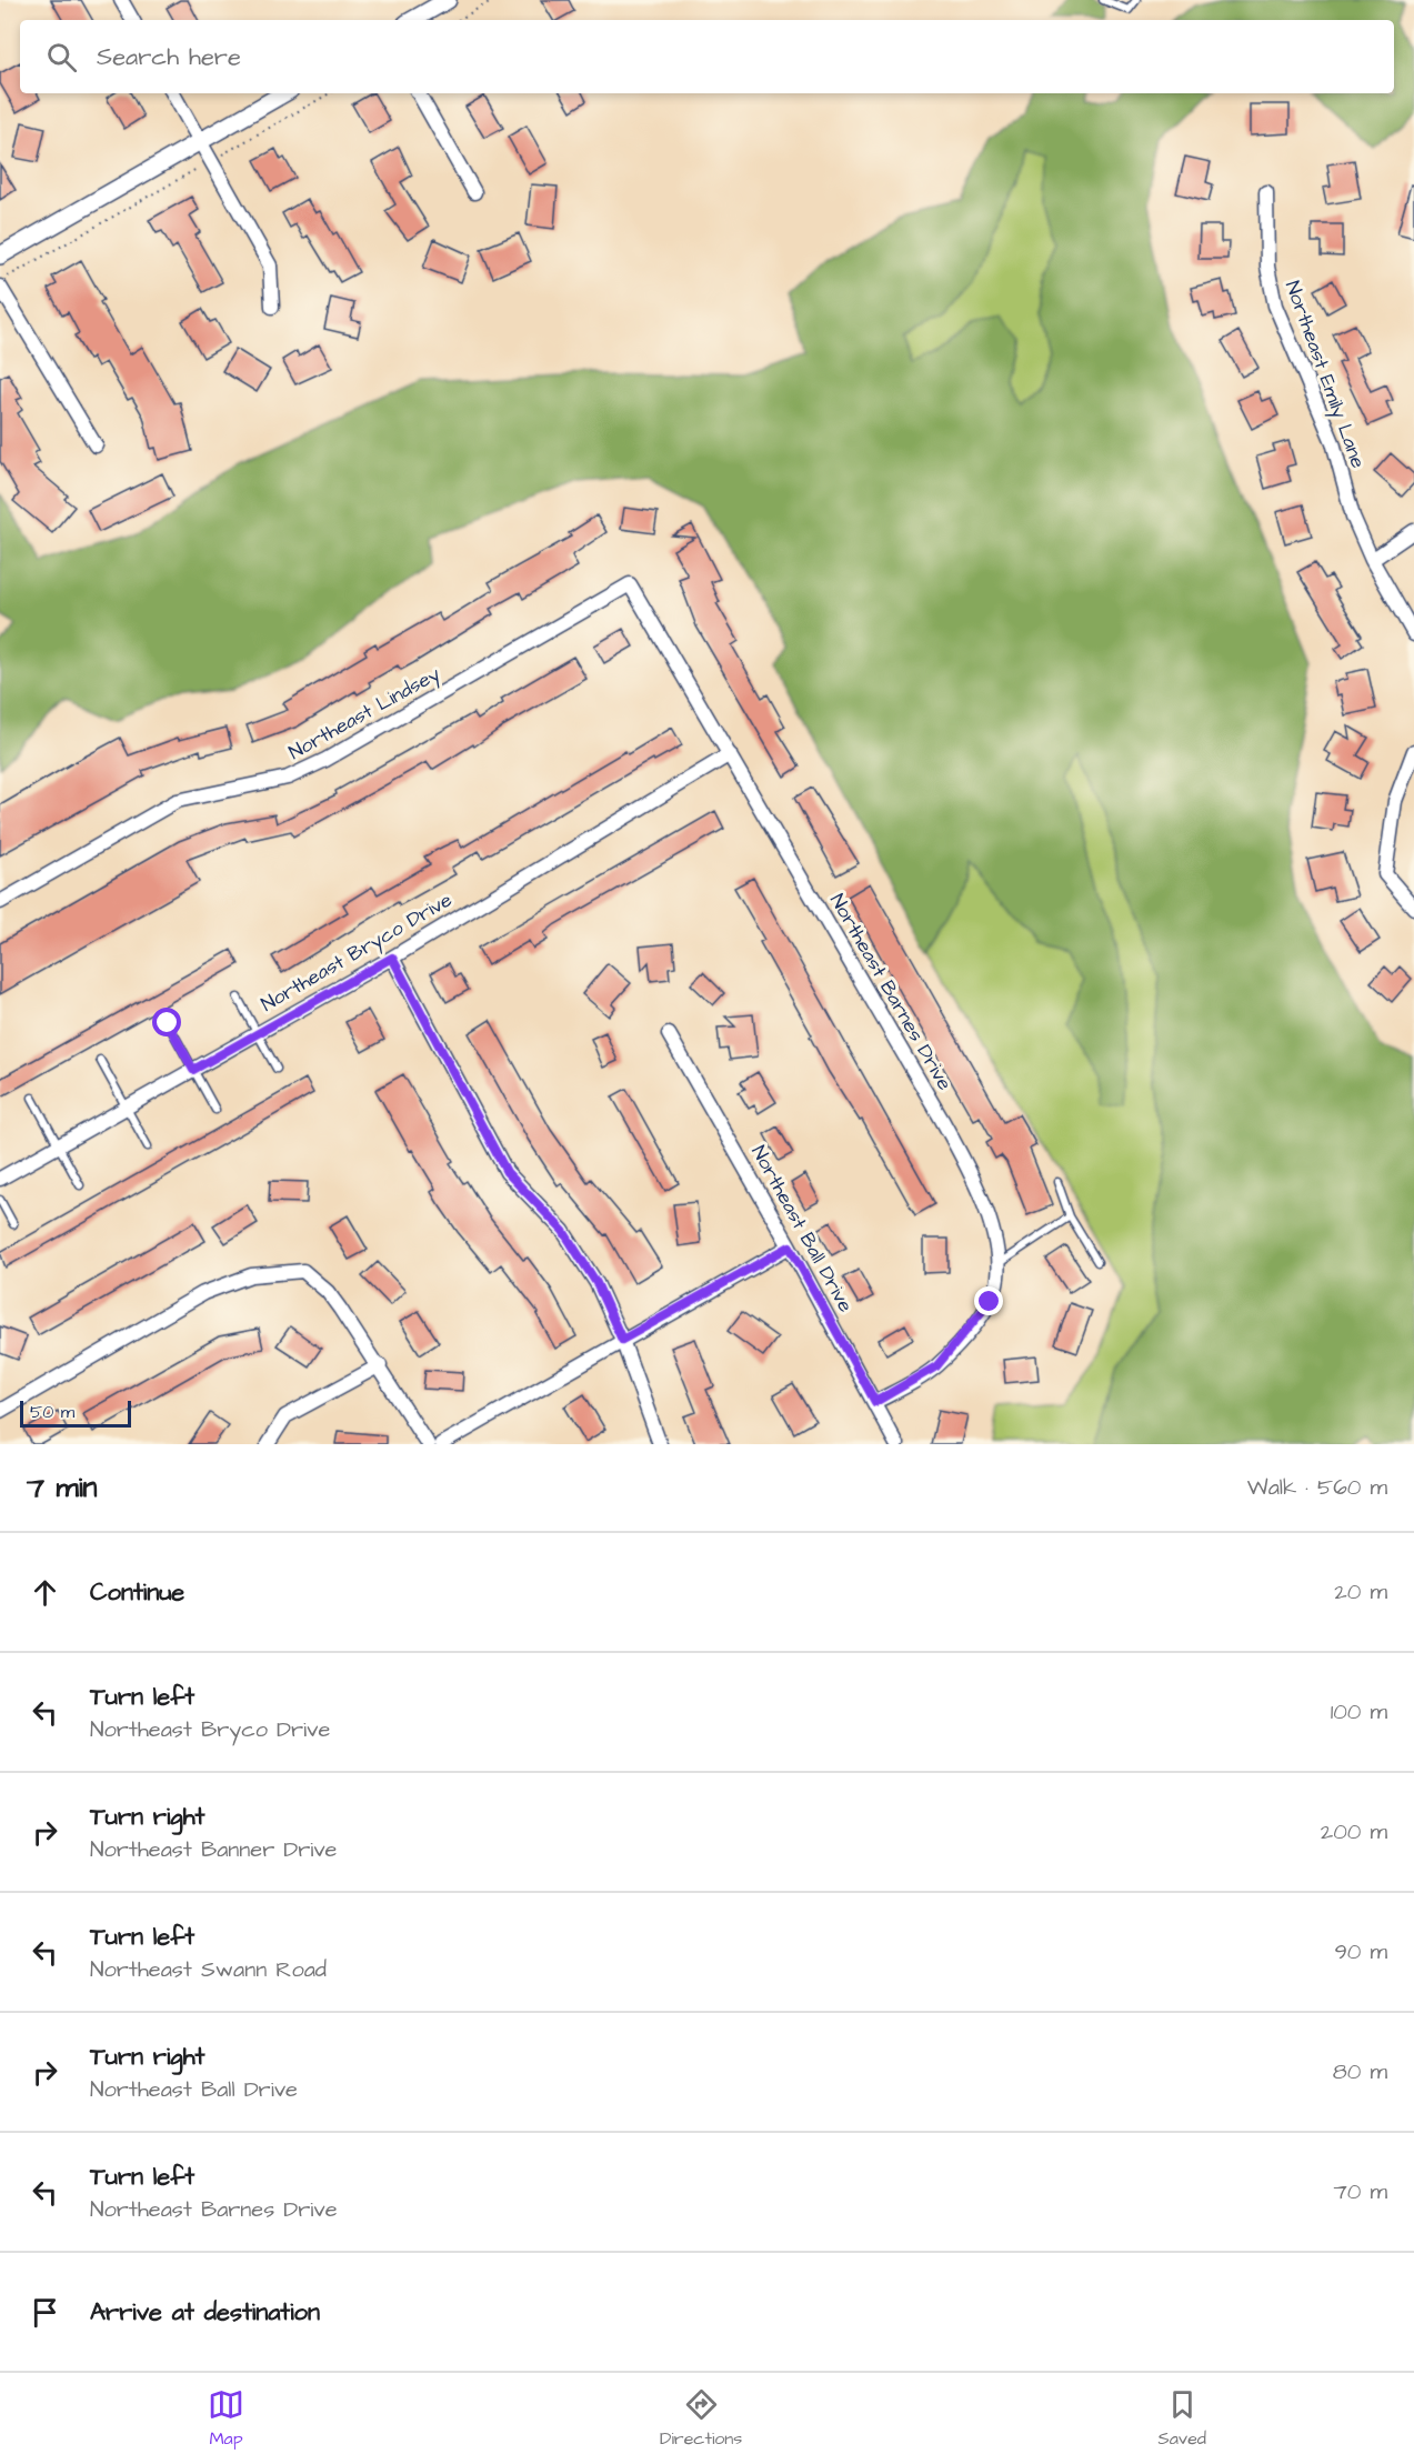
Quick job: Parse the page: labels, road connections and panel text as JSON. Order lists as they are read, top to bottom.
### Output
{
  "streets": {
    "street": [
      "Northeast Emily Lane",
      "Northeast Lindsey",
      "Northeast Bryco Drive",
      "Northeast Barnes Drive",
      "Northeast Ball Drive"
    ]
  },
  "crossings": [
    ["Northeast Lindsey", "Northeast Barnes Drive"],
    ["Northeast Bryco Drive", "Northeast Barnes Drive"],
    ["Northeast Barnes Drive", "Northeast Ball Drive"]
  ],
  "scale_bar": "50 m",
  "page": {
    "search": "Search here",
    "scale": "50 m",
    "heading": ["7 min", "Walk · 560 m"],
    "list": [
      ["Continue", "20 m"],
      ["Turn left", "Northeast Bryco Drive", "100 m"],
      ["Turn right", "Northeast Banner Drive", "200 m"],
      ["Turn left", "Northeast Swann Road", "90 m"],
      ["Turn right", "Northeast Ball Drive", "80 m"],
      ["Turn left", "Northeast Barnes Drive", "70 m"],
      "Arrive at destination"
    ],
    "nav": ["Map", "Directions", "Saved"]
  }
}
